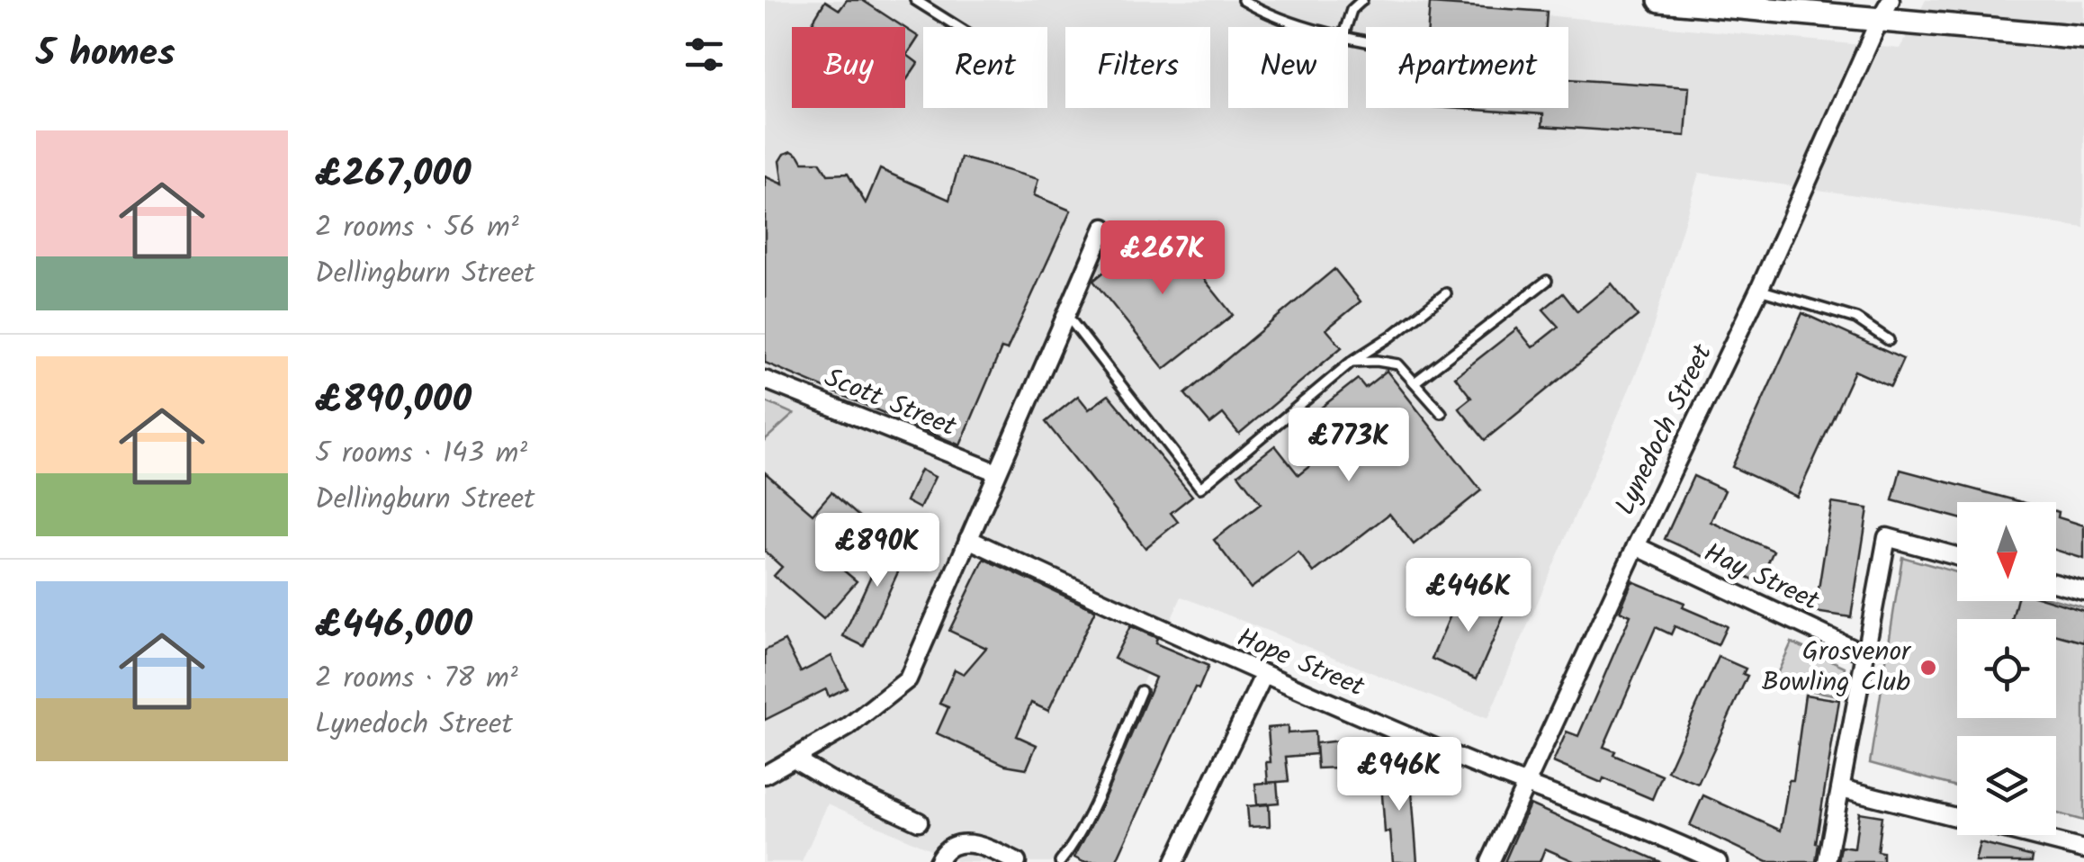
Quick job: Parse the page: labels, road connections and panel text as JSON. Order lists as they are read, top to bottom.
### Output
{
  "streets": {
    "street": [
      "Scott Street",
      "Lynedoch Street",
      "Hay Street",
      "Hope Street"
    ]
  },
  "crossings": [
    ["Lynedoch Street", "Hay Street"],
    ["Lynedoch Street", "Hope Street"]
  ],
  "places": ["Grosvenor Bowling Club"],
  "north": "bottom",
  "page": {
    "heading": "5 homes",
    "chip": [
      "Buy",
      "Rent",
      "Filters",
      "New",
      "Apartment"
    ],
    "list": [
      {
        "name": "£267,000",
        "note": "2 rooms · 56 m² · Dellingburn Street"
      },
      {
        "name": "£890,000",
        "note": "5 rooms · 143 m² · Dellingburn Street"
      },
      {
        "name": "£446,000",
        "note": "2 rooms · 78 m² · Lynedoch Street"
      }
    ],
    "price": [
      "£267K",
      "£773K",
      "£890K",
      "£446K",
      "£946K"
    ]
  }
}
